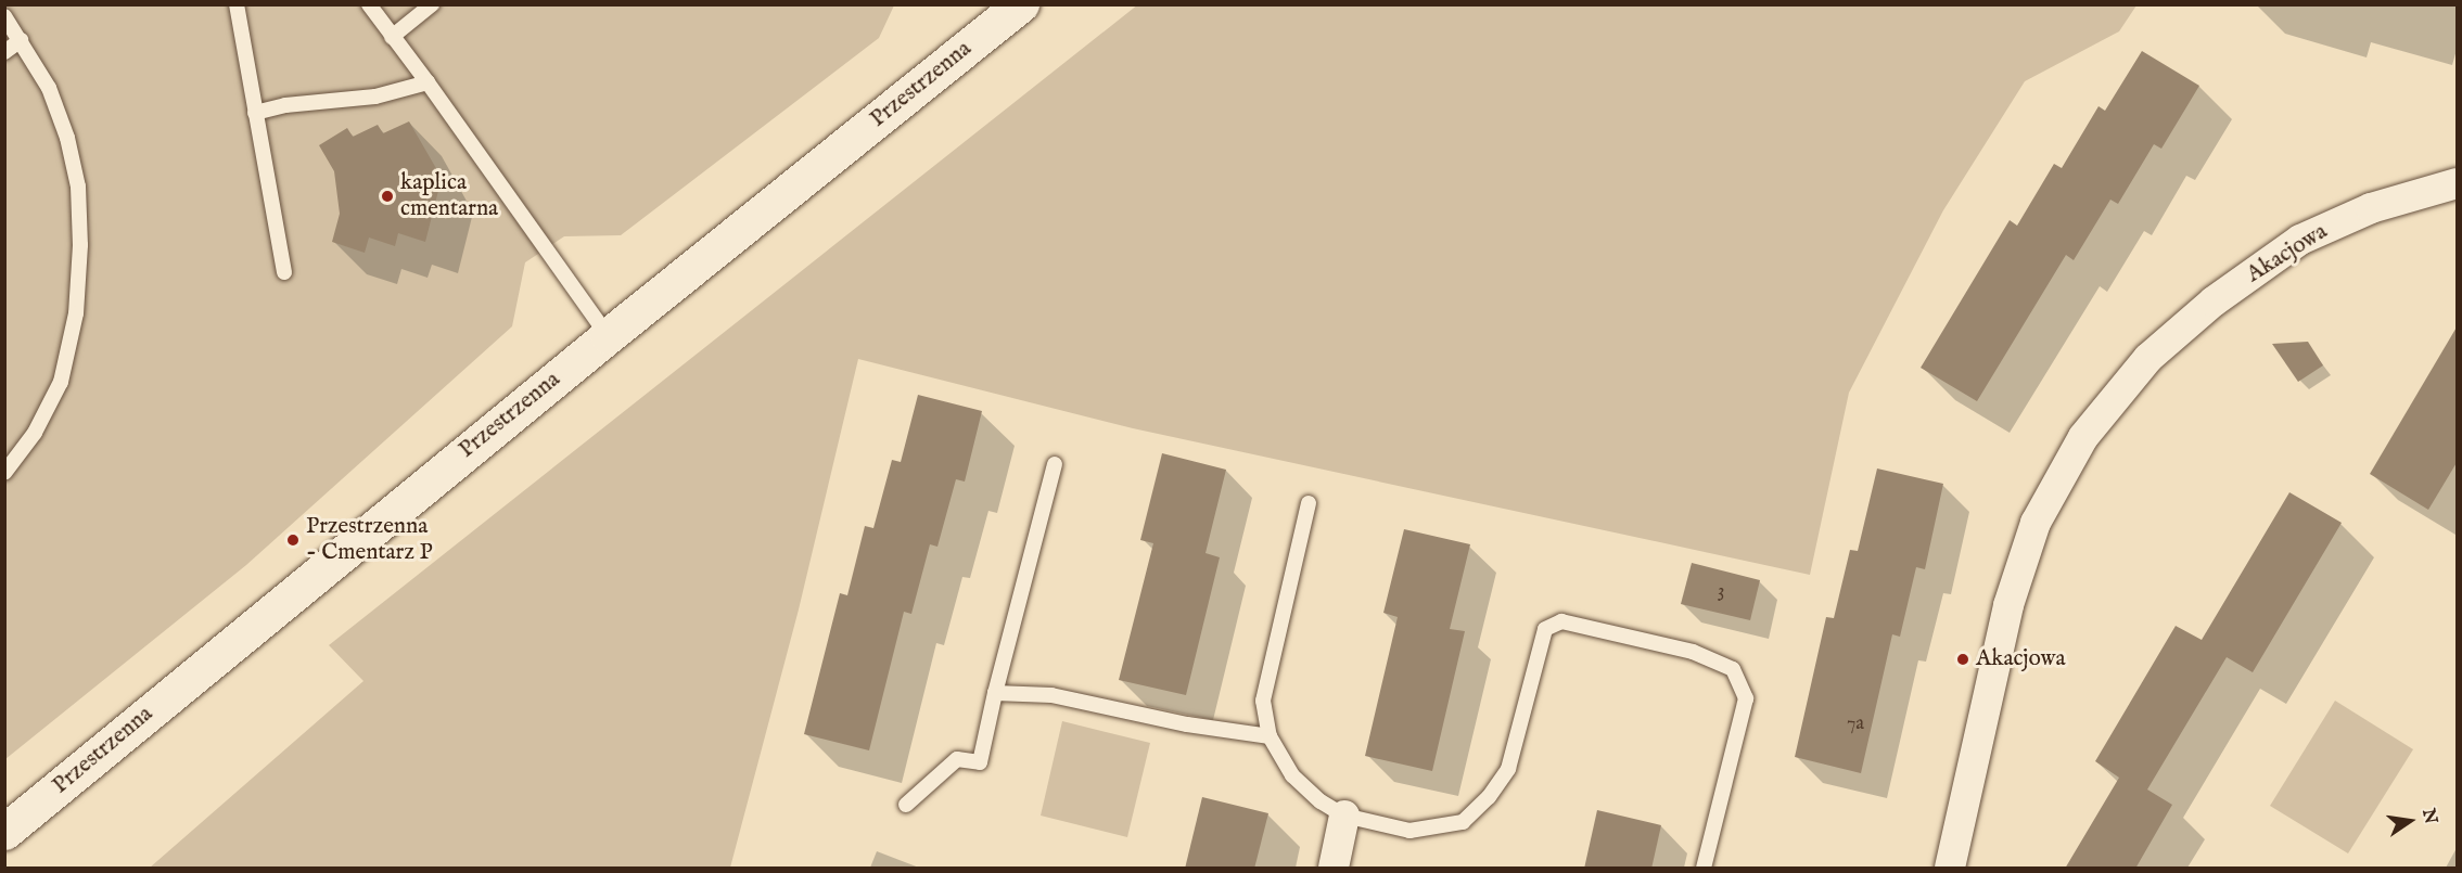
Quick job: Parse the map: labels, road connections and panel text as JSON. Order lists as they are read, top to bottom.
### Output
{
  "streets": {
    "street": ["Przestrzenna", "Akacjowa"]
  },
  "places": ["kaplica cmentarna", "Przestrzenna - Cmentarz P", "Akacjowa"],
  "house_numbers": ["3", "7a"],
  "north": "right"
}
